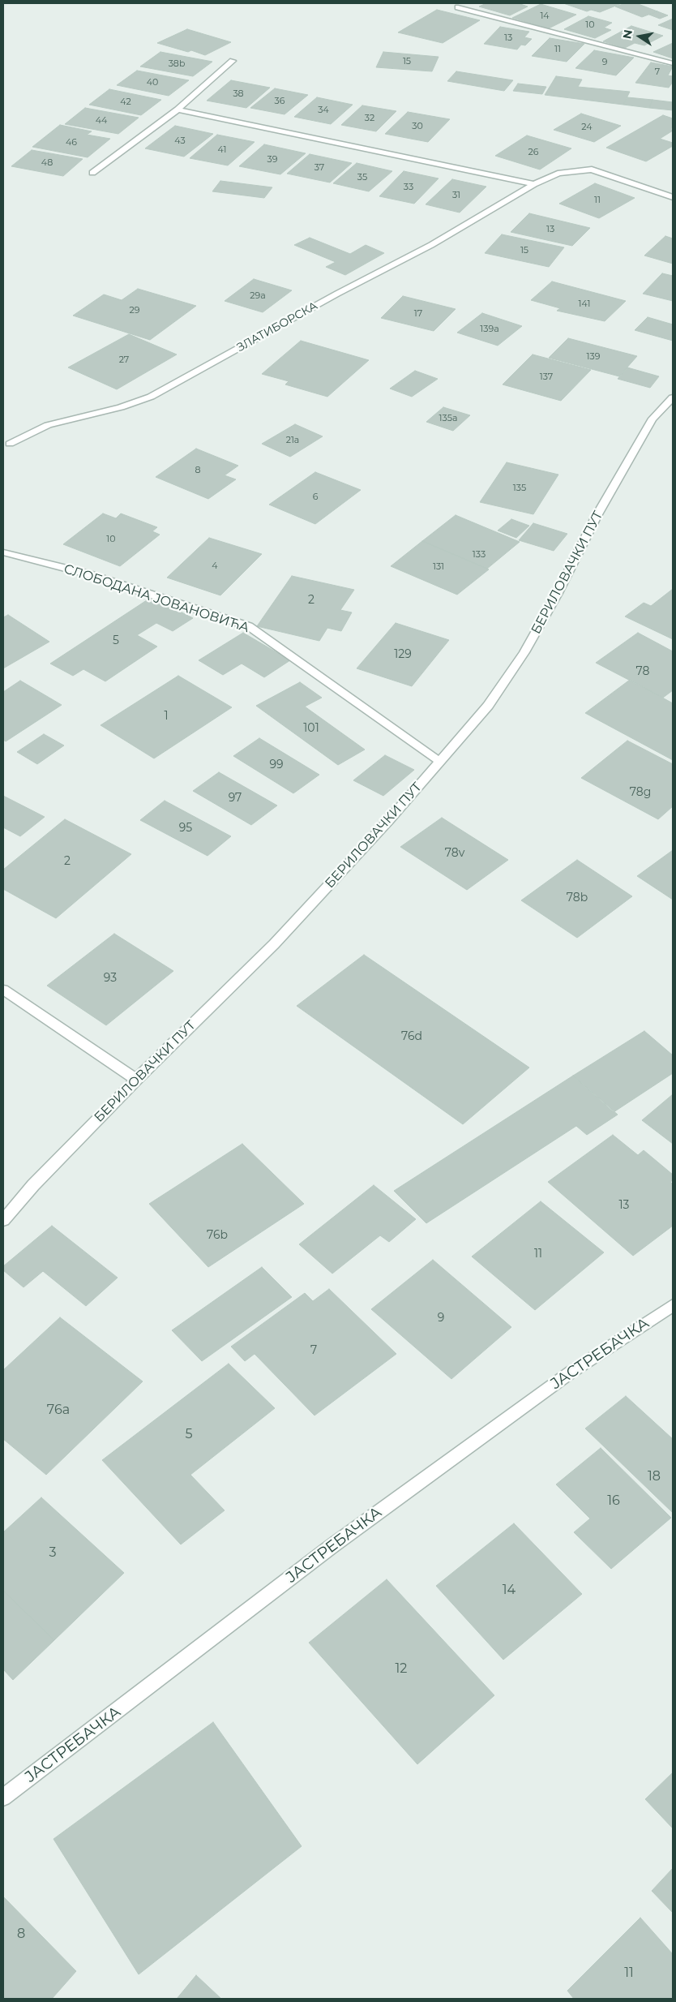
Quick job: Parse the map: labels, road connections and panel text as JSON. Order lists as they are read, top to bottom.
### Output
{
  "streets": {
    "street": [
      "ЗЛАТИБОРСКА",
      "БЕРИЛОВАЧКИ ПУТ",
      "СЛОБОДАНА ЈОВАНОВИЋА",
      "ЈАСТРЕБАЧКА"
    ]
  },
  "crossings": [
    ["БЕРИЛОВАЧКИ ПУТ", "СЛОБОДАНА ЈОВАНОВИЋА"]
  ],
  "house_numbers": [
    "14",
    "10",
    "13",
    "11",
    "15",
    "9",
    "38b",
    "7",
    "40",
    "38",
    "36",
    "42",
    "34",
    "32",
    "44",
    "30",
    "24",
    "43",
    "46",
    "41",
    "26",
    "39",
    "48",
    "37",
    "35",
    "33",
    "31",
    "11",
    "13",
    "15",
    "29a",
    "141",
    "29",
    "17",
    "139a",
    "139",
    "27",
    "137",
    "135a",
    "21a",
    "8",
    "135",
    "6",
    "10",
    "133",
    "4",
    "131",
    "2",
    "5",
    "129",
    "78",
    "1",
    "101",
    "99",
    "78g",
    "97",
    "95",
    "78v",
    "2",
    "78b",
    "93",
    "76d",
    "13",
    "76b",
    "11",
    "9",
    "7",
    "76a",
    "5",
    "18",
    "16",
    "3",
    "14",
    "12",
    "8",
    "11"
  ],
  "north": "left"
}
